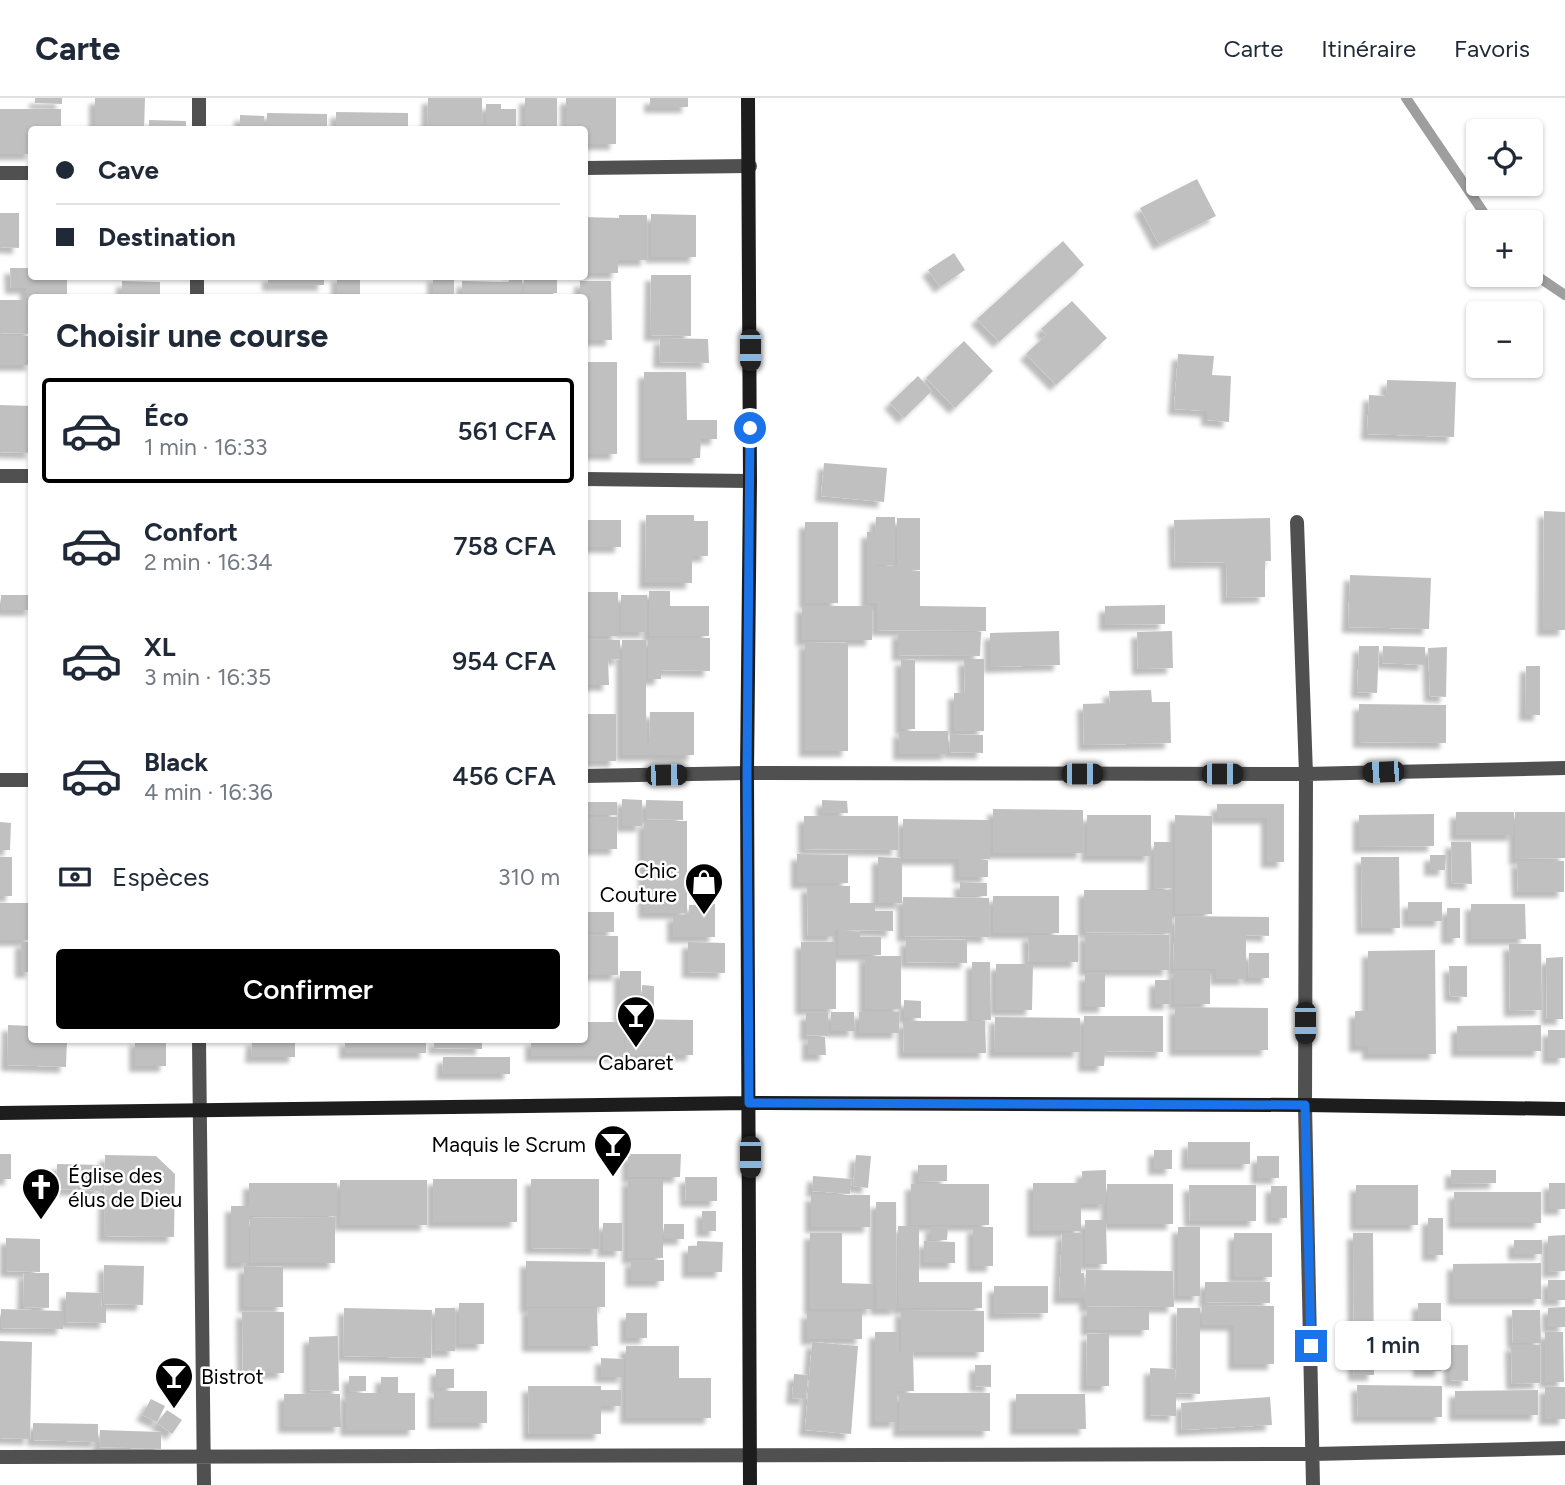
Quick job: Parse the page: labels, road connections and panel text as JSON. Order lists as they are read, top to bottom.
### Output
{
  "places": {
    "shop": ["Chic Couture"],
    "bar": ["Cabaret", "Maquis le Scrum", "Bistrot"],
    "church": ["Église des élus de Dieu"]
  },
  "page": {
    "header": "Carte",
    "nav": ["Carte", "Itinéraire", "Favoris"],
    "map_buttons": ["+", "−"],
    "banner": ["Cave", "Destination"],
    "heading": "Choisir une course",
    "list": [
      {
        "name": "Éco",
        "note": "1 min · 16:33",
        "value": "561 CFA"
      },
      {
        "name": "Confort",
        "note": "2 min · 16:34",
        "value": "758 CFA"
      },
      {
        "name": "XL",
        "note": "3 min · 16:35",
        "value": "954 CFA"
      },
      {
        "name": "Black",
        "note": "4 min · 16:36",
        "value": "456 CFA"
      }
    ],
    "pay": ["Espèces", "310 m"],
    "buttons": "Confirmer",
    "bubble": "1 min"
  }
}
